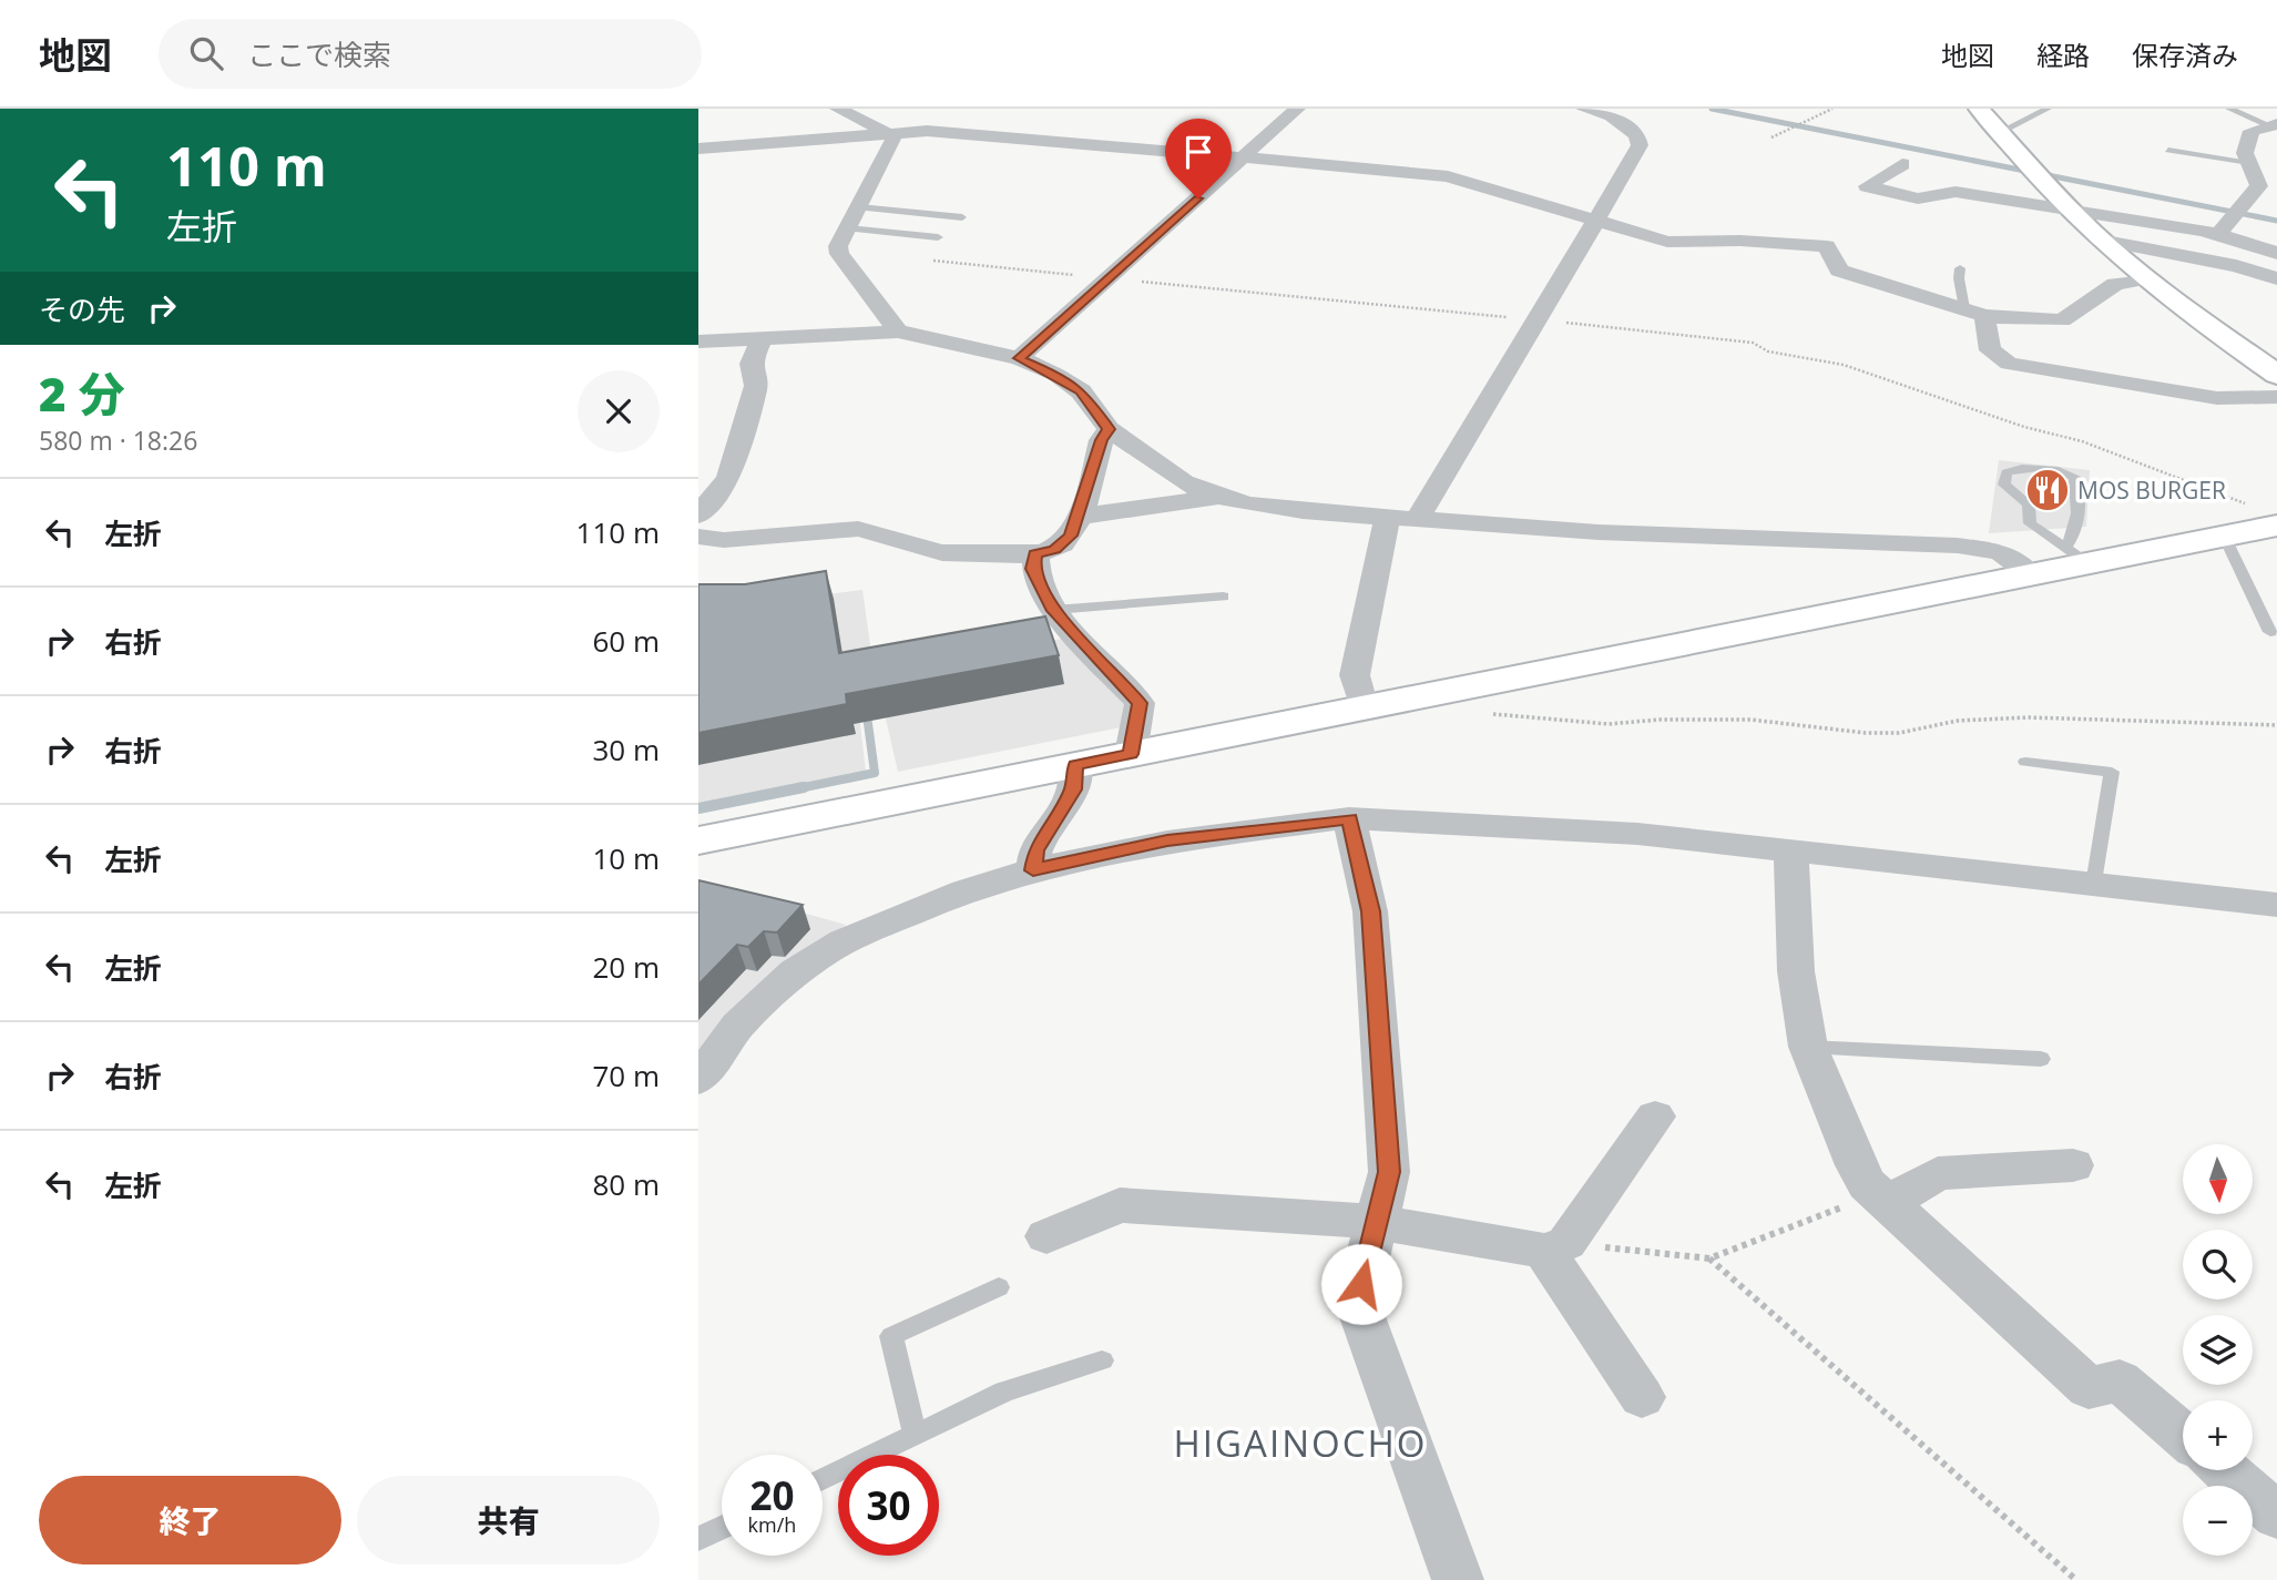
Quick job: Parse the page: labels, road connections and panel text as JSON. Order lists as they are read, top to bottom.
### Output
{
  "districts": ["HIGAINOCHO"],
  "places": {
    "restaurant": ["MOS BURGER"]
  },
  "north": "bottom",
  "page": {
    "header": "地図",
    "search": "ここで検索",
    "nav": ["地図", "経路", "保存済み"],
    "turn": ["110 m", "左折"],
    "then": "その先",
    "heading": ["2 分", "580 m · 18:26"],
    "list": [
      {
        "name": "左折",
        "value": "110 m"
      },
      {
        "name": "右折",
        "value": "60 m"
      },
      {
        "name": "右折",
        "value": "30 m"
      },
      {
        "name": "左折",
        "value": "10 m"
      },
      {
        "name": "左折",
        "value": "20 m"
      },
      {
        "name": "右折",
        "value": "70 m"
      },
      {
        "name": "左折",
        "value": "80 m"
      }
    ],
    "map_buttons": ["+", "−"],
    "speed": "20 km/h",
    "limit": "30",
    "buttons": ["終了", "共有"]
  }
}
